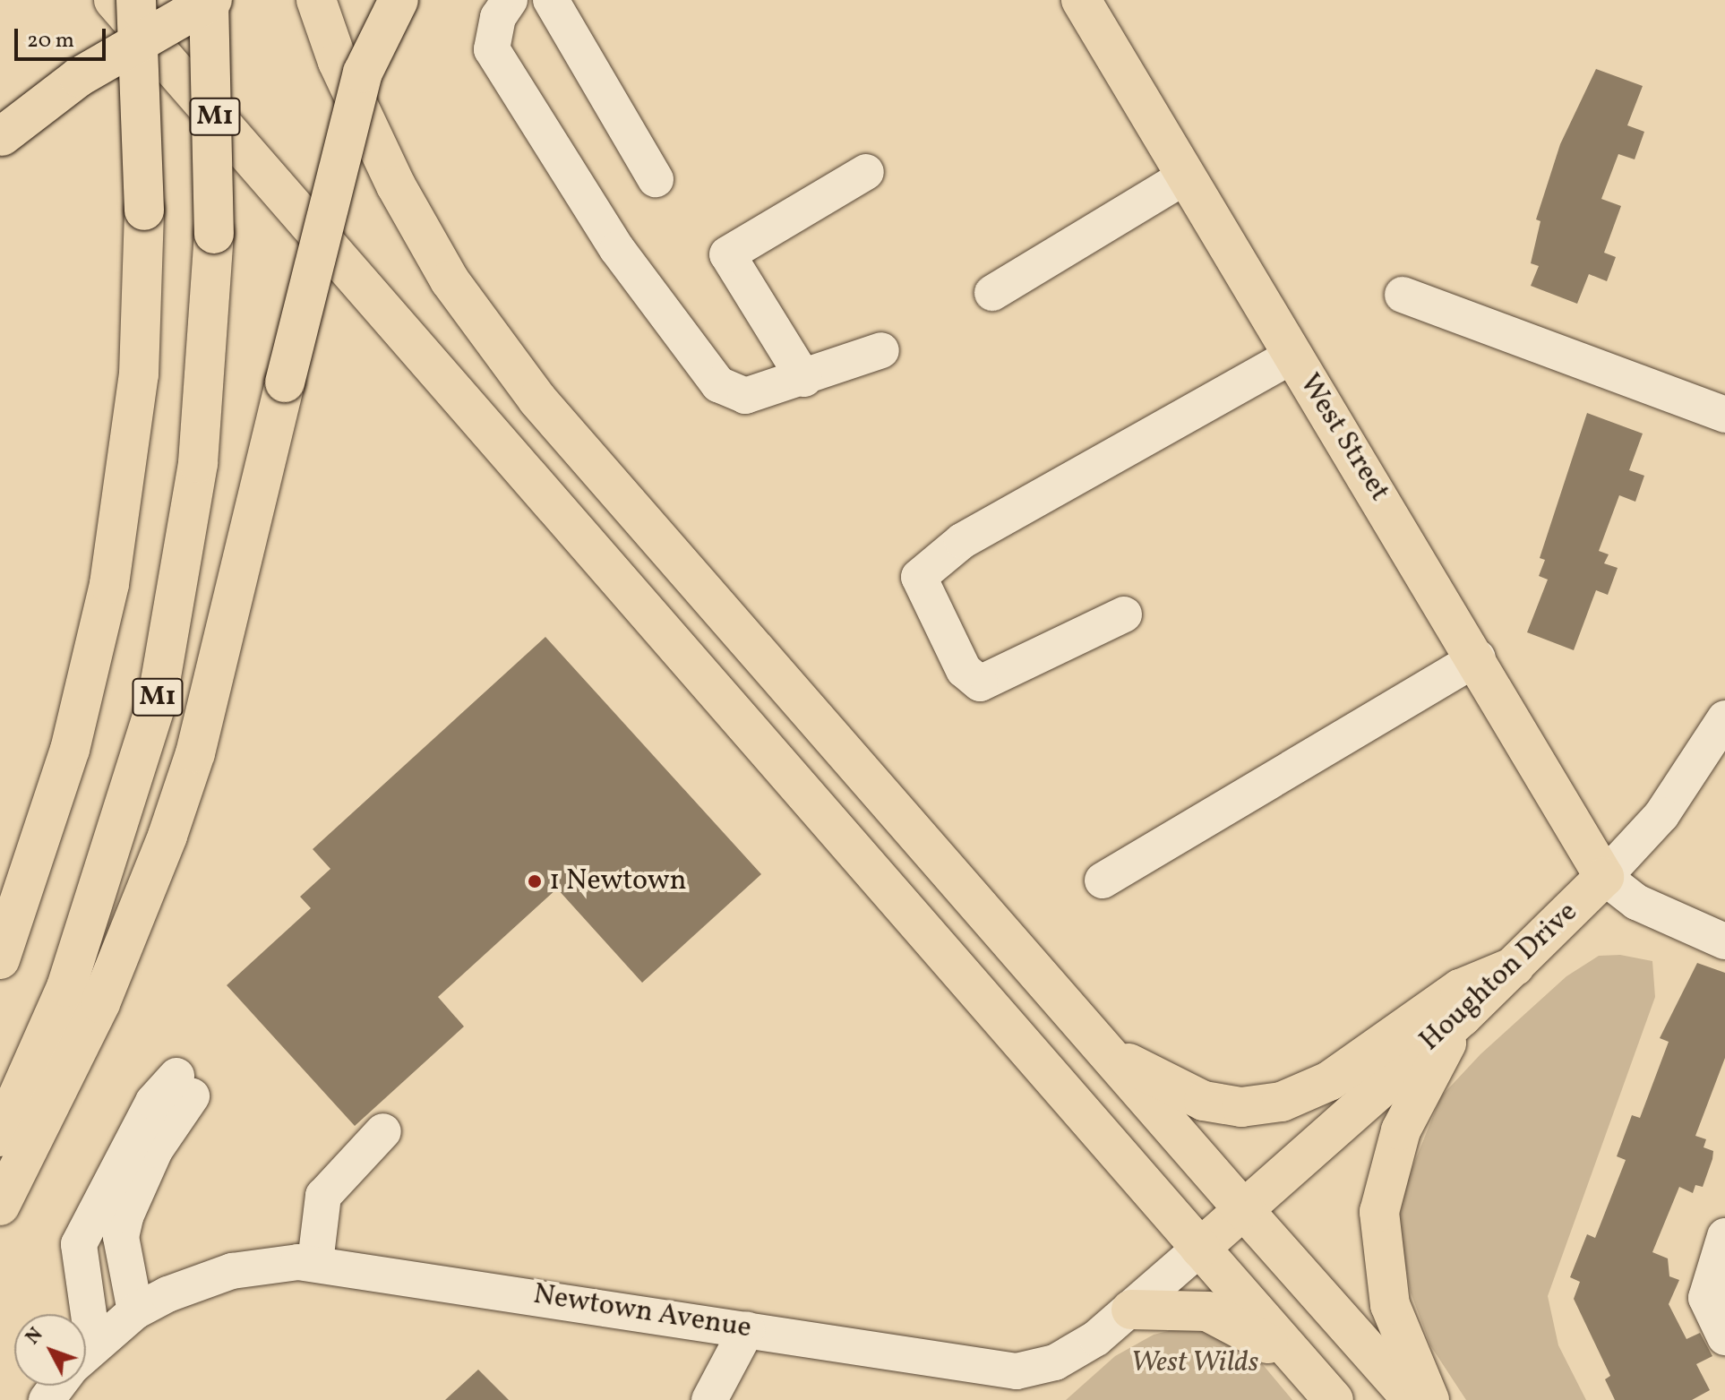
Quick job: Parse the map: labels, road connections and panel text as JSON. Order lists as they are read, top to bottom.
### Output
{
  "streets": {
    "main road": ["M1", "West Street", "Houghton Drive"],
    "street": ["Newtown Avenue"]
  },
  "crossings": [
    ["West Street", "Houghton Drive"],
    ["Houghton Drive", "Newtown Avenue"]
  ],
  "parks": ["West Wilds"],
  "places": ["1 Newtown"],
  "scale_bar": "20 m",
  "north": "top left"
}
